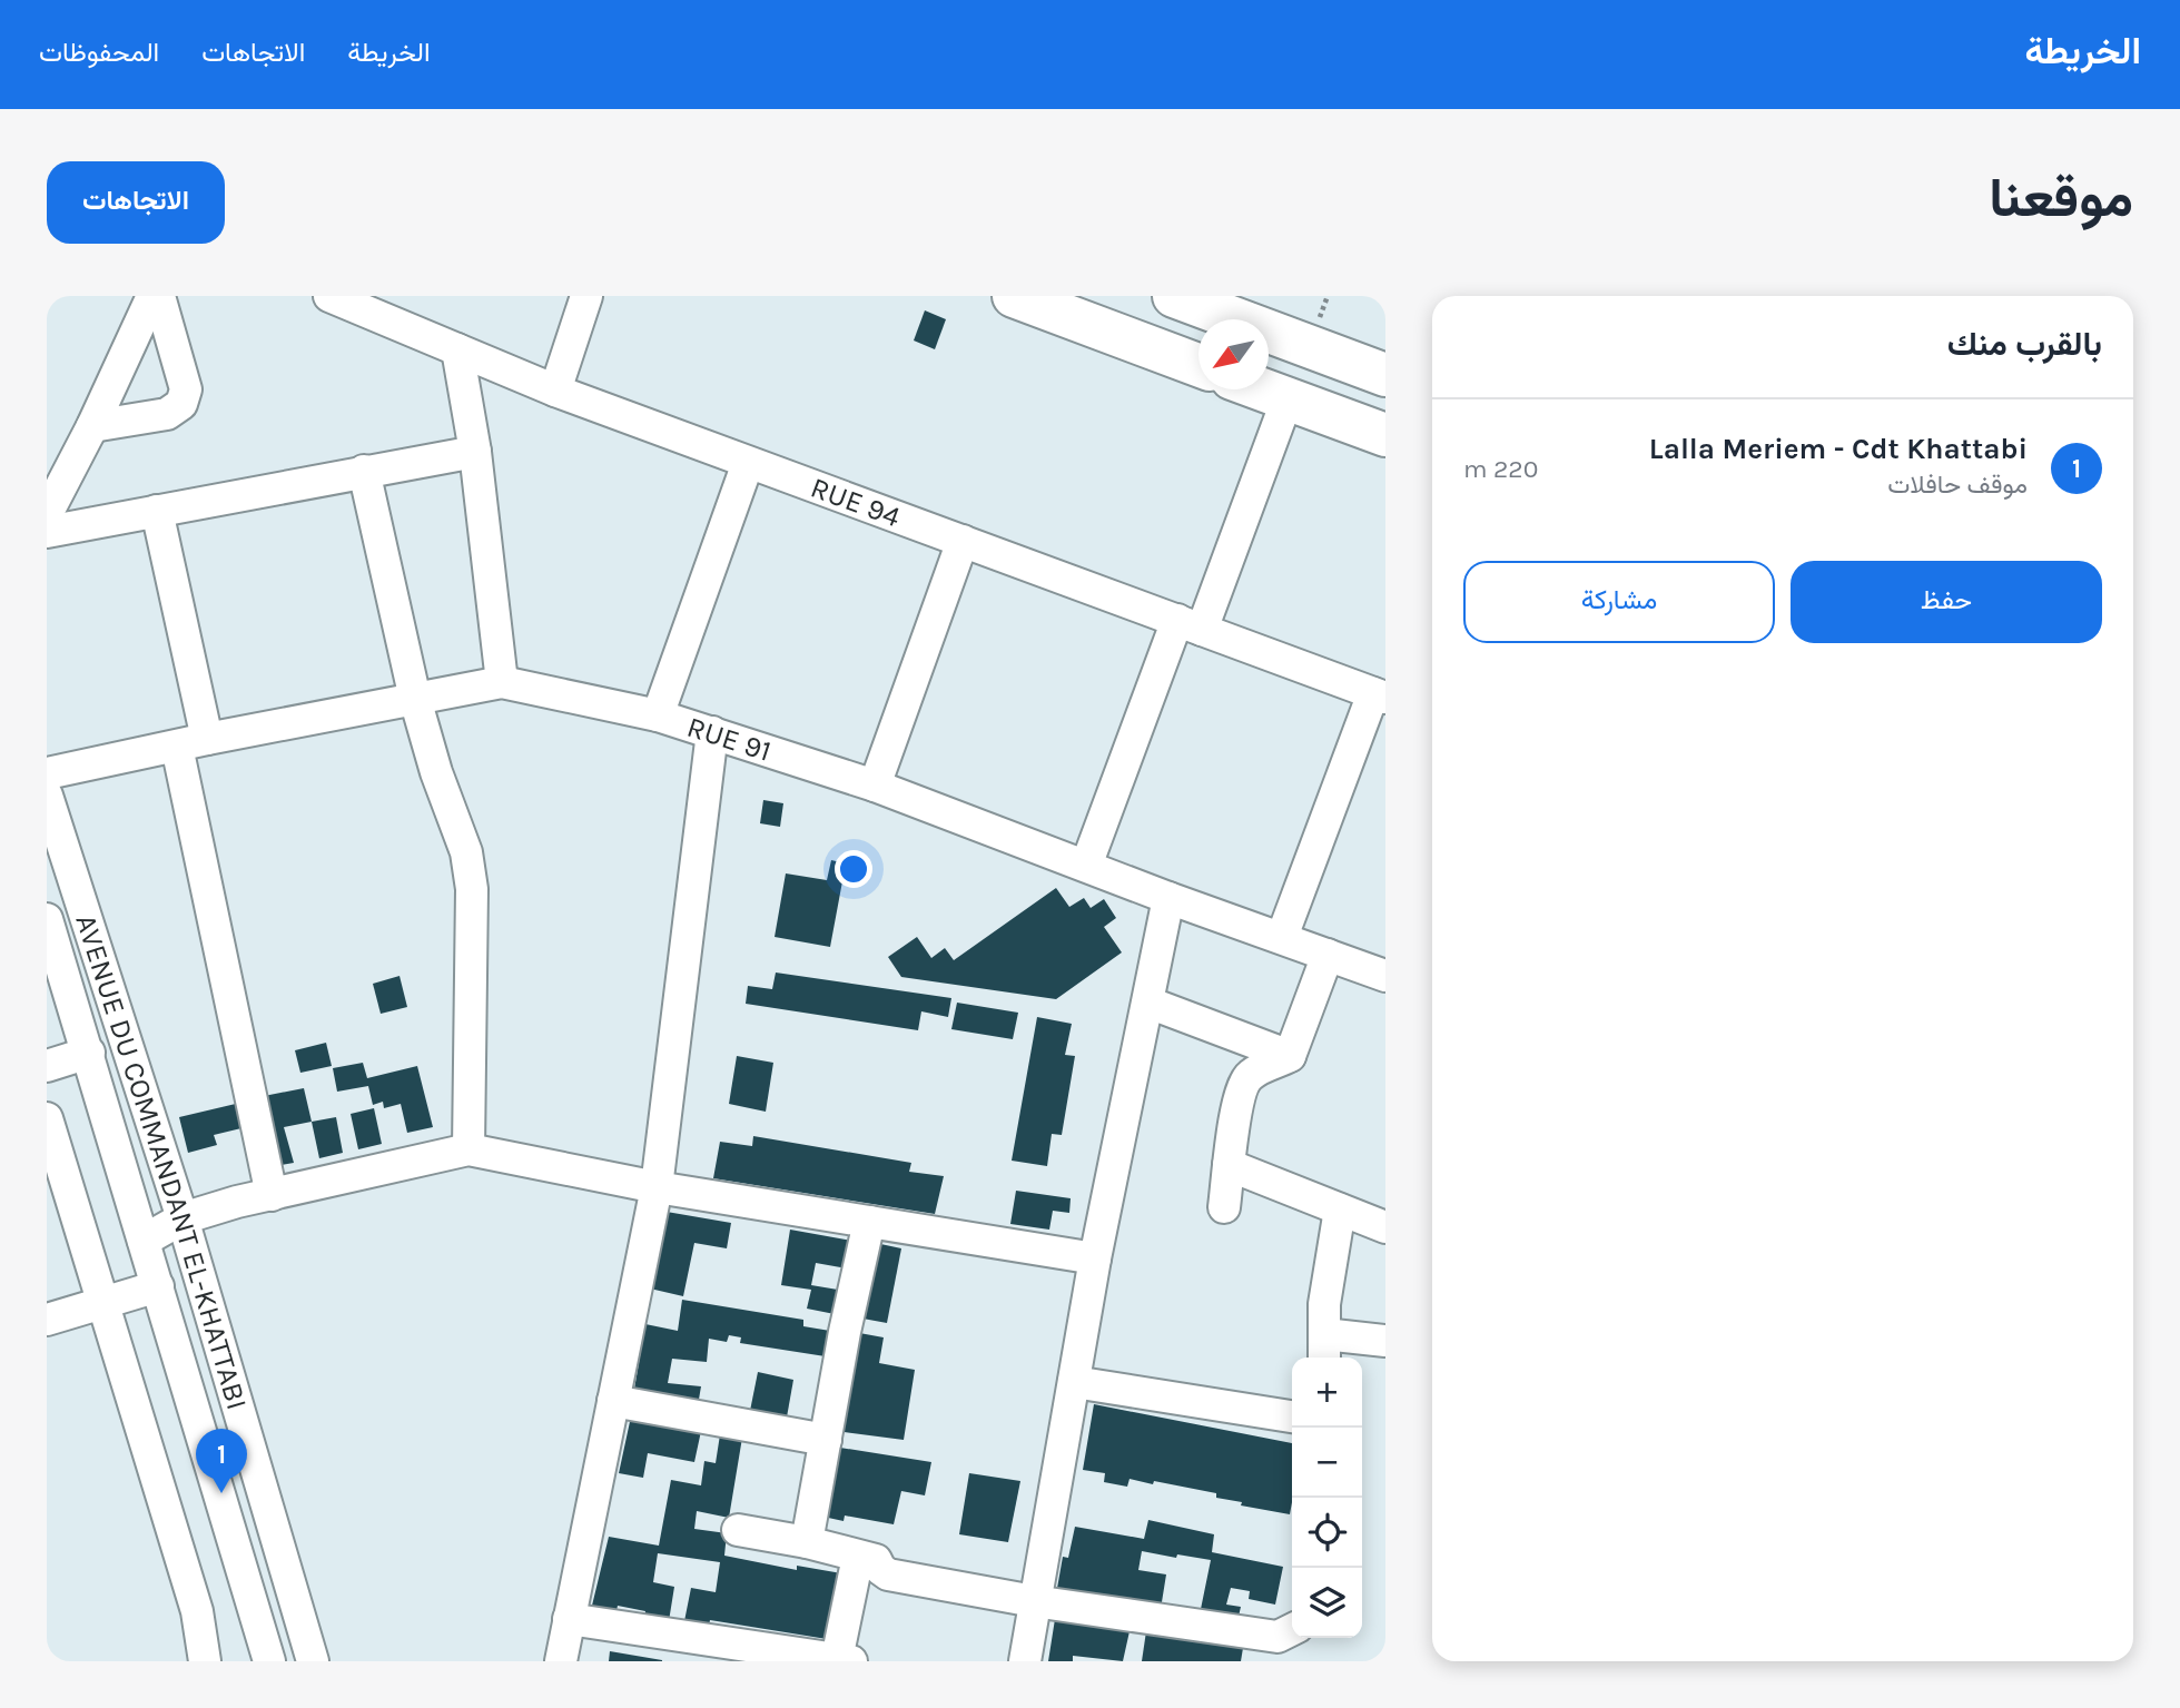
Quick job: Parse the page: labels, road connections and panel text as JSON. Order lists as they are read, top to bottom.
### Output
{
  "streets": {
    "street": ["RUE 94", "RUE 91", "AVENUE DU COMMANDANT EL-KHATTABI"]
  },
  "north": "bottom left",
  "page": {
    "header": "الخريطة",
    "nav": ["الخريطة", "الاتجاهات", "المحفوظات"],
    "title": "موقعنا",
    "buttons": [
      "الاتجاهات",
      ["حفظ", "مشاركة"]
    ],
    "heading": "بالقرب منك",
    "list": [
      {
        "mark": "1",
        "name": "Lalla Meriem - Cdt Khattabi",
        "note": "موقف حافلات",
        "value": "220 m"
      }
    ],
    "map_buttons": ["+", "−"],
    "pins": "1"
  }
}
